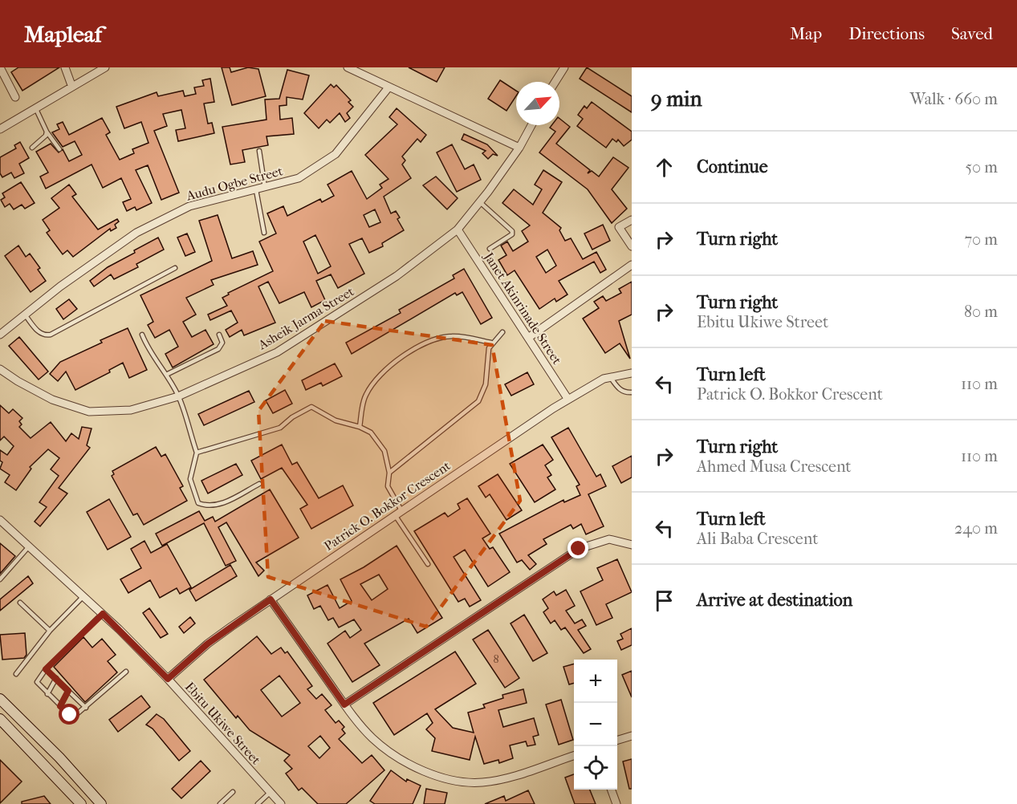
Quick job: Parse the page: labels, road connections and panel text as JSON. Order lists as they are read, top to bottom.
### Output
{
  "streets": {
    "street": [
      "Audu Ogbe Street",
      "Janet Akinrinade Street",
      "Asheik Jarma Street",
      "Patrick O. Bokkor Crescent",
      "Ebitu Ukiwe Street"
    ]
  },
  "crossings": [
    ["Janet Akinrinade Street", "Asheik Jarma Street"],
    ["Janet Akinrinade Street", "Patrick O. Bokkor Crescent"],
    ["Patrick O. Bokkor Crescent", "Ebitu Ukiwe Street"]
  ],
  "house_numbers": ["8"],
  "north": "top right",
  "page": {
    "header": "Mapleaf",
    "nav": ["Map", "Directions", "Saved"],
    "heading": ["9 min", "Walk · 660 m"],
    "list": [
      ["Continue", "50 m"],
      ["Turn right", "70 m"],
      ["Turn right", "Ebitu Ukiwe Street", "80 m"],
      ["Turn left", "Patrick O. Bokkor Crescent", "110 m"],
      ["Turn right", "Ahmed Musa Crescent", "110 m"],
      ["Turn left", "Ali Baba Crescent", "240 m"],
      "Arrive at destination"
    ],
    "map_buttons": ["+", "−"]
  }
}
